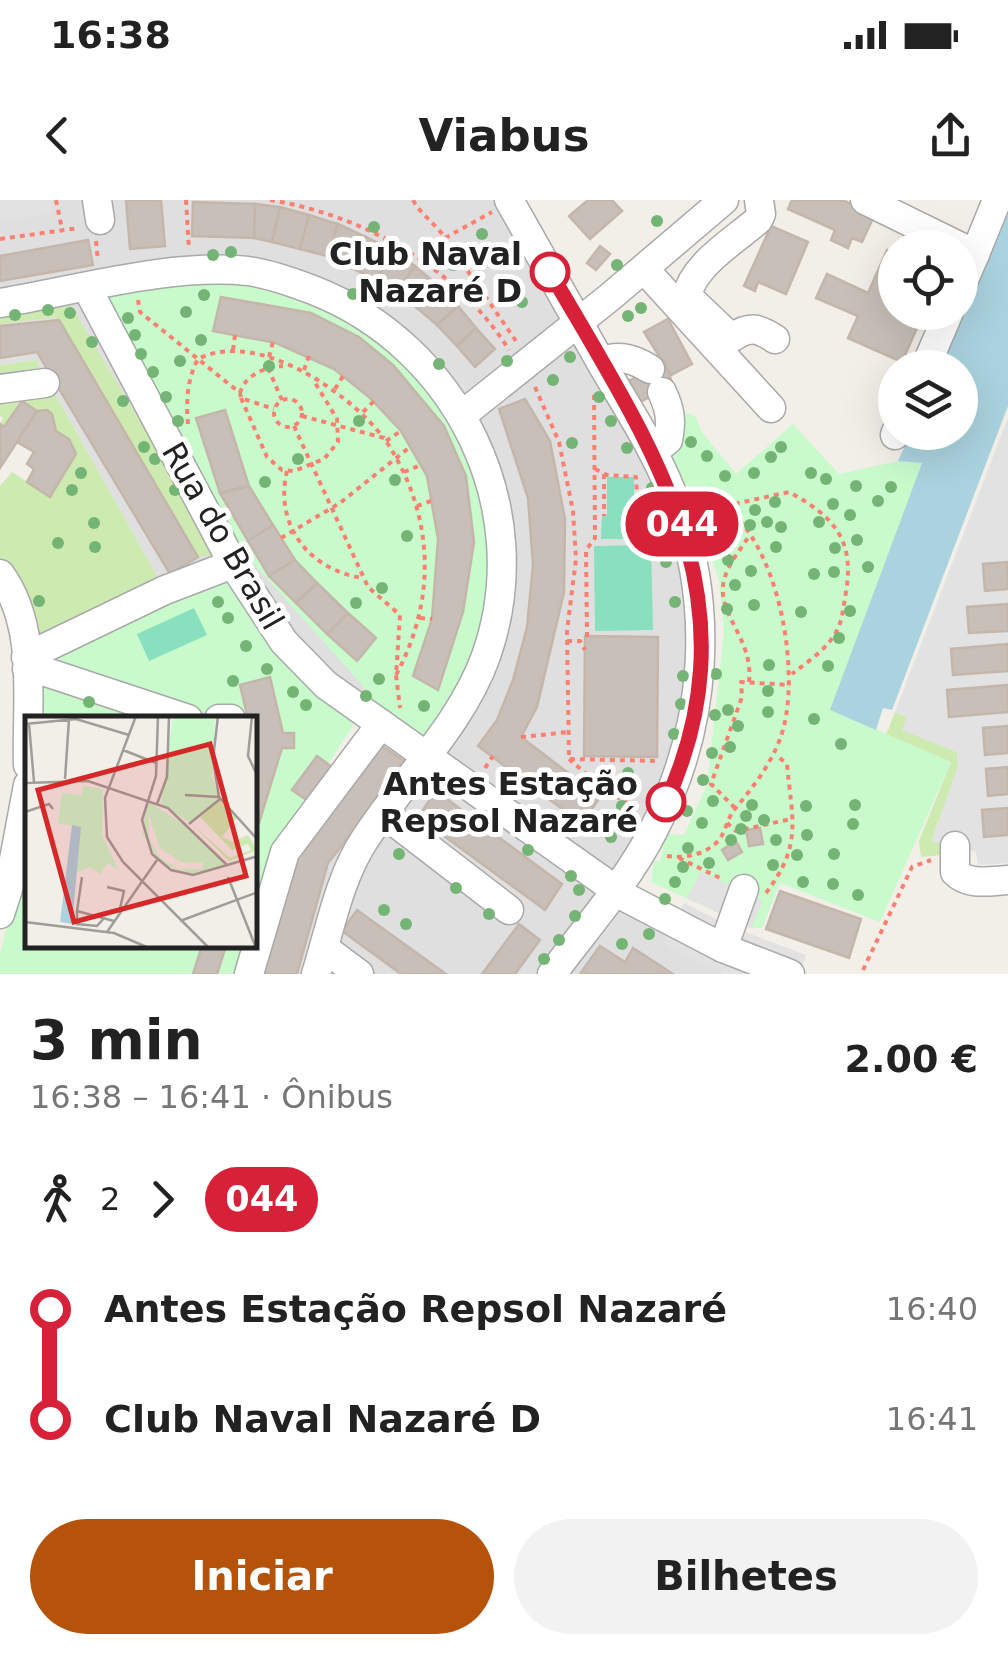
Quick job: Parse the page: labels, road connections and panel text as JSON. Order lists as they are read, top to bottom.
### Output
{
  "streets": {
    "street": ["Rua do Brasil"]
  },
  "places": ["Club Naval Nazaré D", "Antes Estação Repsol Nazaré"],
  "lines": ["bus line 044"],
  "page": {
    "status": "16:38",
    "header": "Viabus",
    "on_map": "044",
    "heading": ["3 min", "16:38 – 16:41 · Ônibus", "2.00 €"],
    "legs": ["2", "044"],
    "list": [
      {
        "name": "Antes Estação Repsol Nazaré",
        "value": "16:40"
      },
      {
        "name": "Club Naval Nazaré D",
        "value": "16:41"
      }
    ],
    "buttons": ["Iniciar", "Bilhetes"]
  }
}
